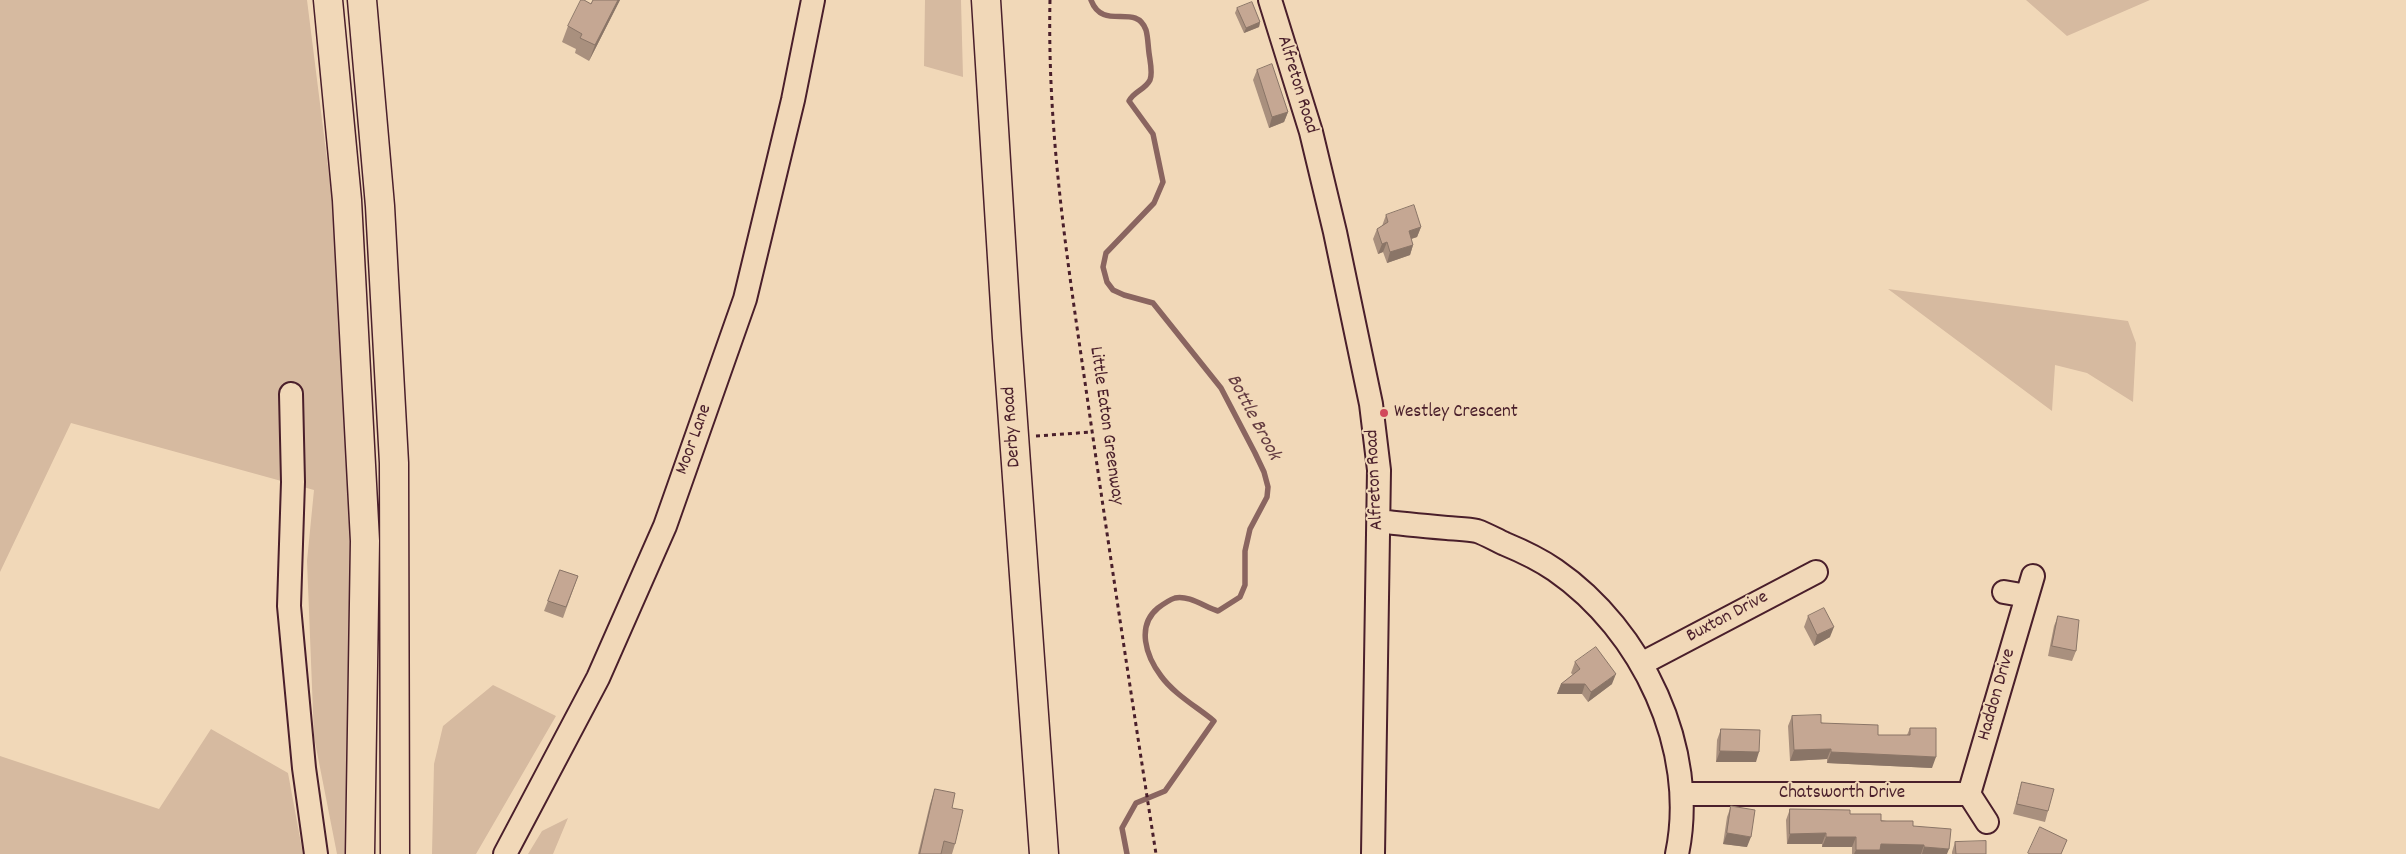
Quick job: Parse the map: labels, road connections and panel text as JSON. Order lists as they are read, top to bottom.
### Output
{
  "streets": {
    "main road": ["Derby Road"],
    "street": [
      "Alfreton Road",
      "Moor Lane",
      "Buxton Drive",
      "Haddon Drive",
      "Chatsworth Drive"
    ],
    "path": ["Little Eaton Greenway"]
  },
  "crossings": [
    ["Haddon Drive", "Chatsworth Drive"]
  ],
  "water": ["Bottle Brook"],
  "places": ["Westley Crescent"]
}
